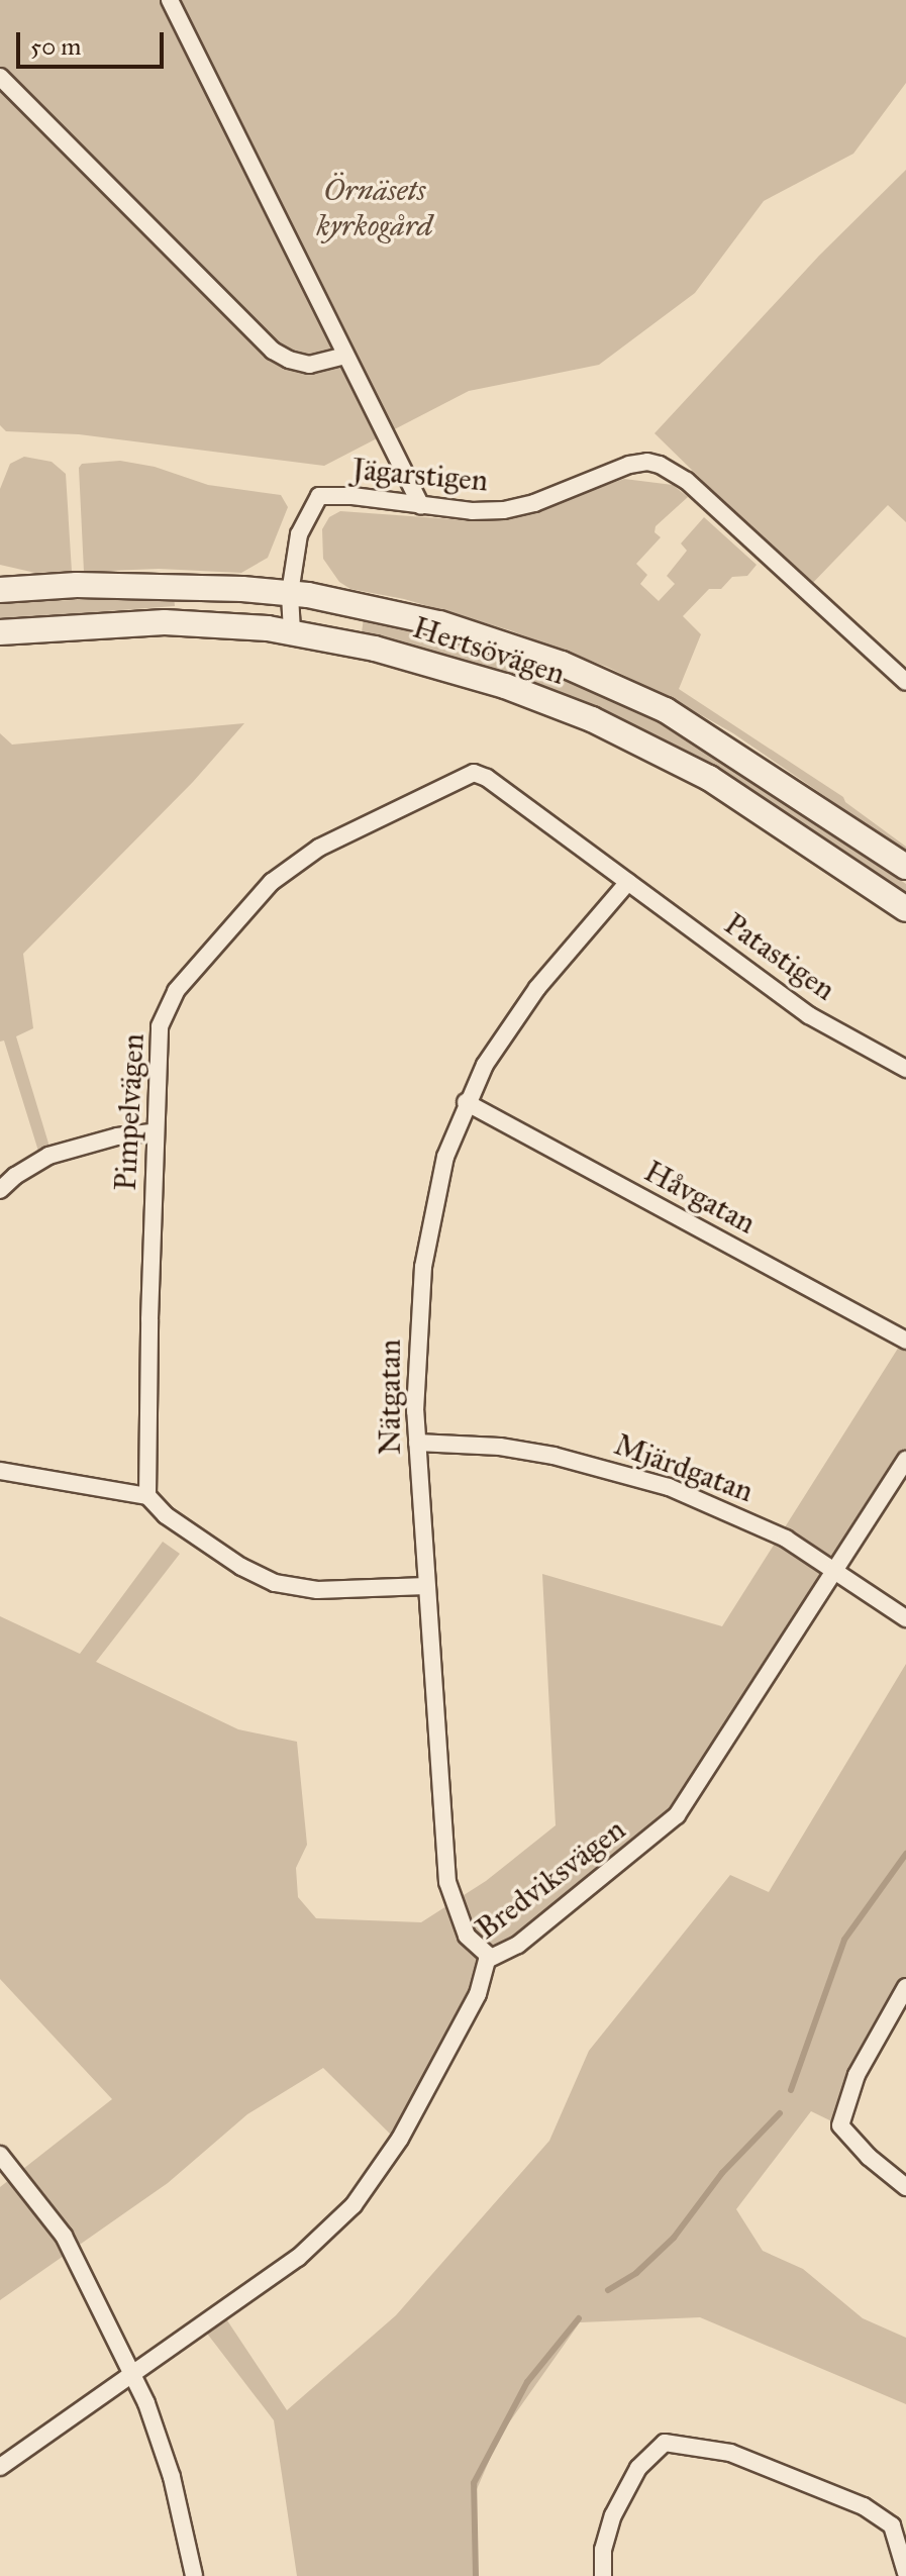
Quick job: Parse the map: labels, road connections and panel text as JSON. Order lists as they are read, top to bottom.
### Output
{
  "streets": {
    "main road": ["Hertsövägen"],
    "street": [
      "Jägarstigen",
      "Patastigen",
      "Pimpelvägen",
      "Håvgatan",
      "Nätgatan",
      "Mjärdgatan",
      "Bredviksvägen"
    ]
  },
  "crossings": [
    ["Jägarstigen", "Hertsövägen"],
    ["Patastigen", "Pimpelvägen"],
    ["Patastigen", "Nätgatan"],
    ["Pimpelvägen", "Nätgatan"],
    ["Håvgatan", "Nätgatan"],
    ["Nätgatan", "Mjärdgatan"],
    ["Nätgatan", "Bredviksvägen"],
    ["Mjärdgatan", "Bredviksvägen"]
  ],
  "parks": ["Örnäsets kyrkogård"],
  "scale_bar": "50 m"
}
